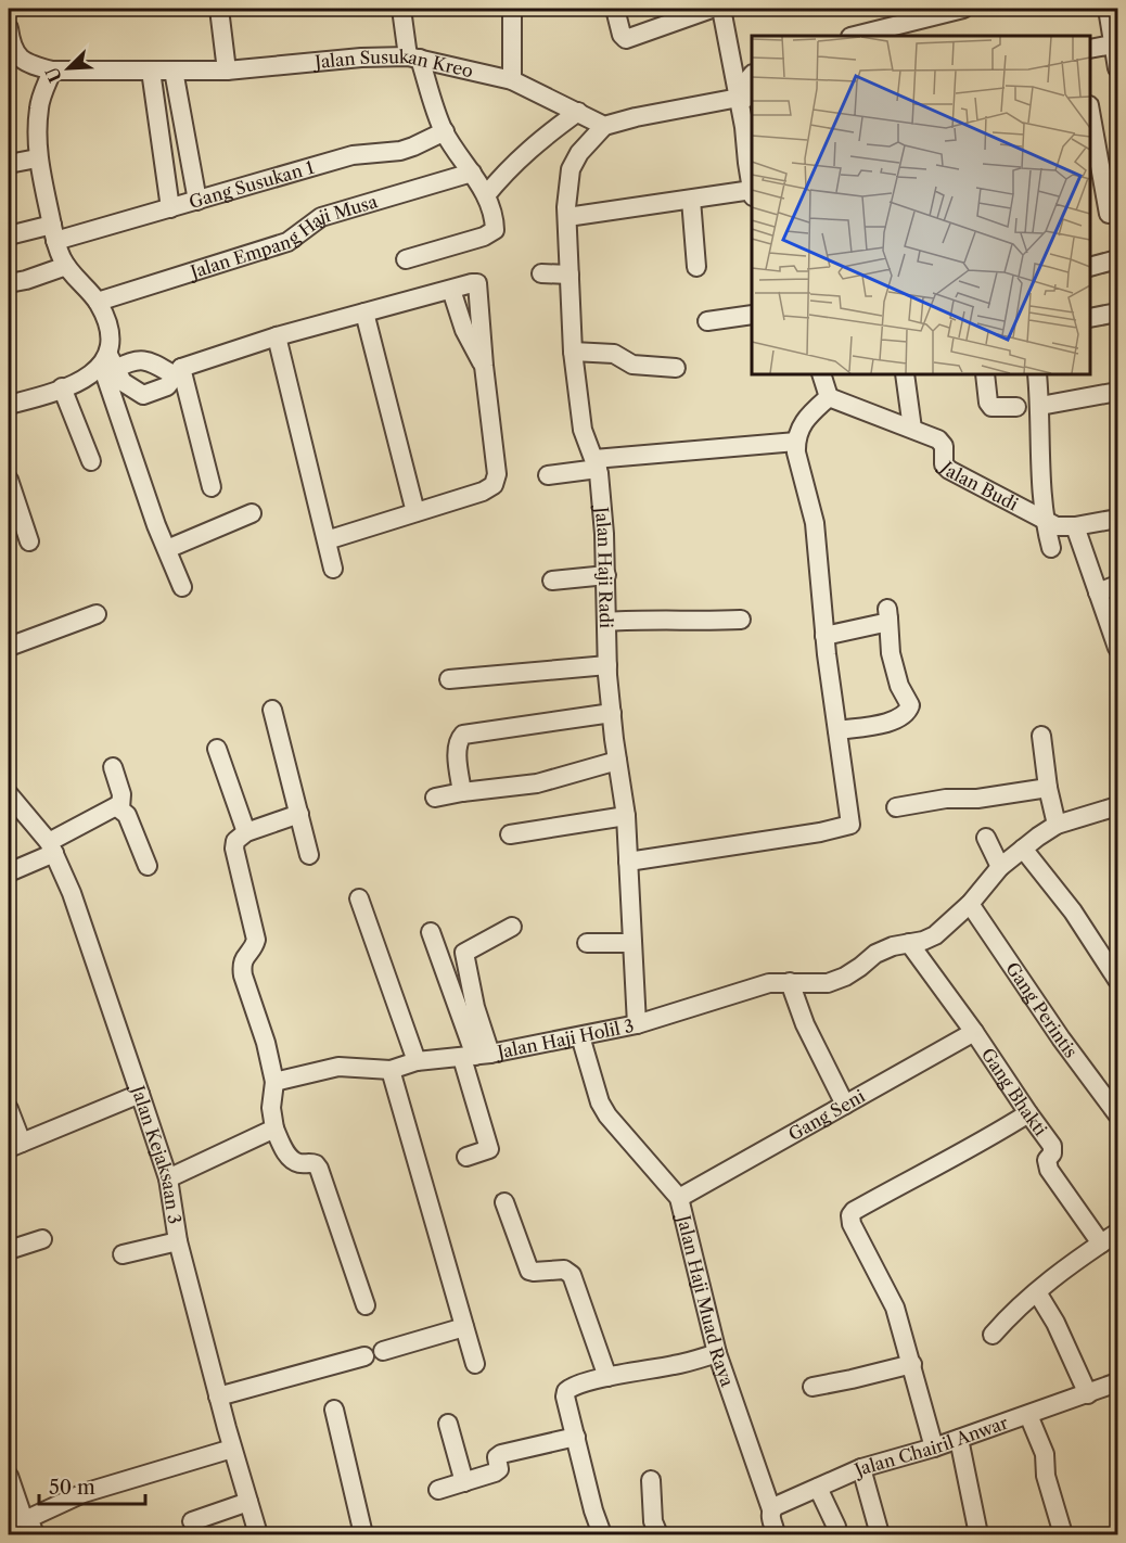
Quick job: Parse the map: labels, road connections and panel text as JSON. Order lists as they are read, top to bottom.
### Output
{
  "streets": {
    "street": [
      "Jalan Susukan Kreo",
      "Gang Susukan 1",
      "Jalan Empang Haji Musa",
      "Jalan Budi",
      "Jalan Haji Radi",
      "Gang Perintis",
      "Jalan Haji Holil 3",
      "Gang Bhakti",
      "Gang Seni",
      "Jalan Kejaksaan 3",
      "Jalan Haji Muad Raya",
      "Jalan Chairil Anwar"
    ]
  },
  "crossings": [
    ["Jalan Susukan Kreo", "Jalan Haji Radi"],
    ["Jalan Haji Radi", "Jalan Haji Holil 3"],
    ["Gang Perintis", "Jalan Haji Holil 3"],
    ["Jalan Haji Holil 3", "Gang Bhakti"],
    ["Jalan Haji Holil 3", "Jalan Haji Muad Raya"],
    ["Gang Bhakti", "Gang Seni"],
    ["Gang Seni", "Jalan Haji Muad Raya"],
    ["Jalan Haji Muad Raya", "Jalan Chairil Anwar"]
  ],
  "scale_bar": "50 m",
  "north": "bottom left"
}
